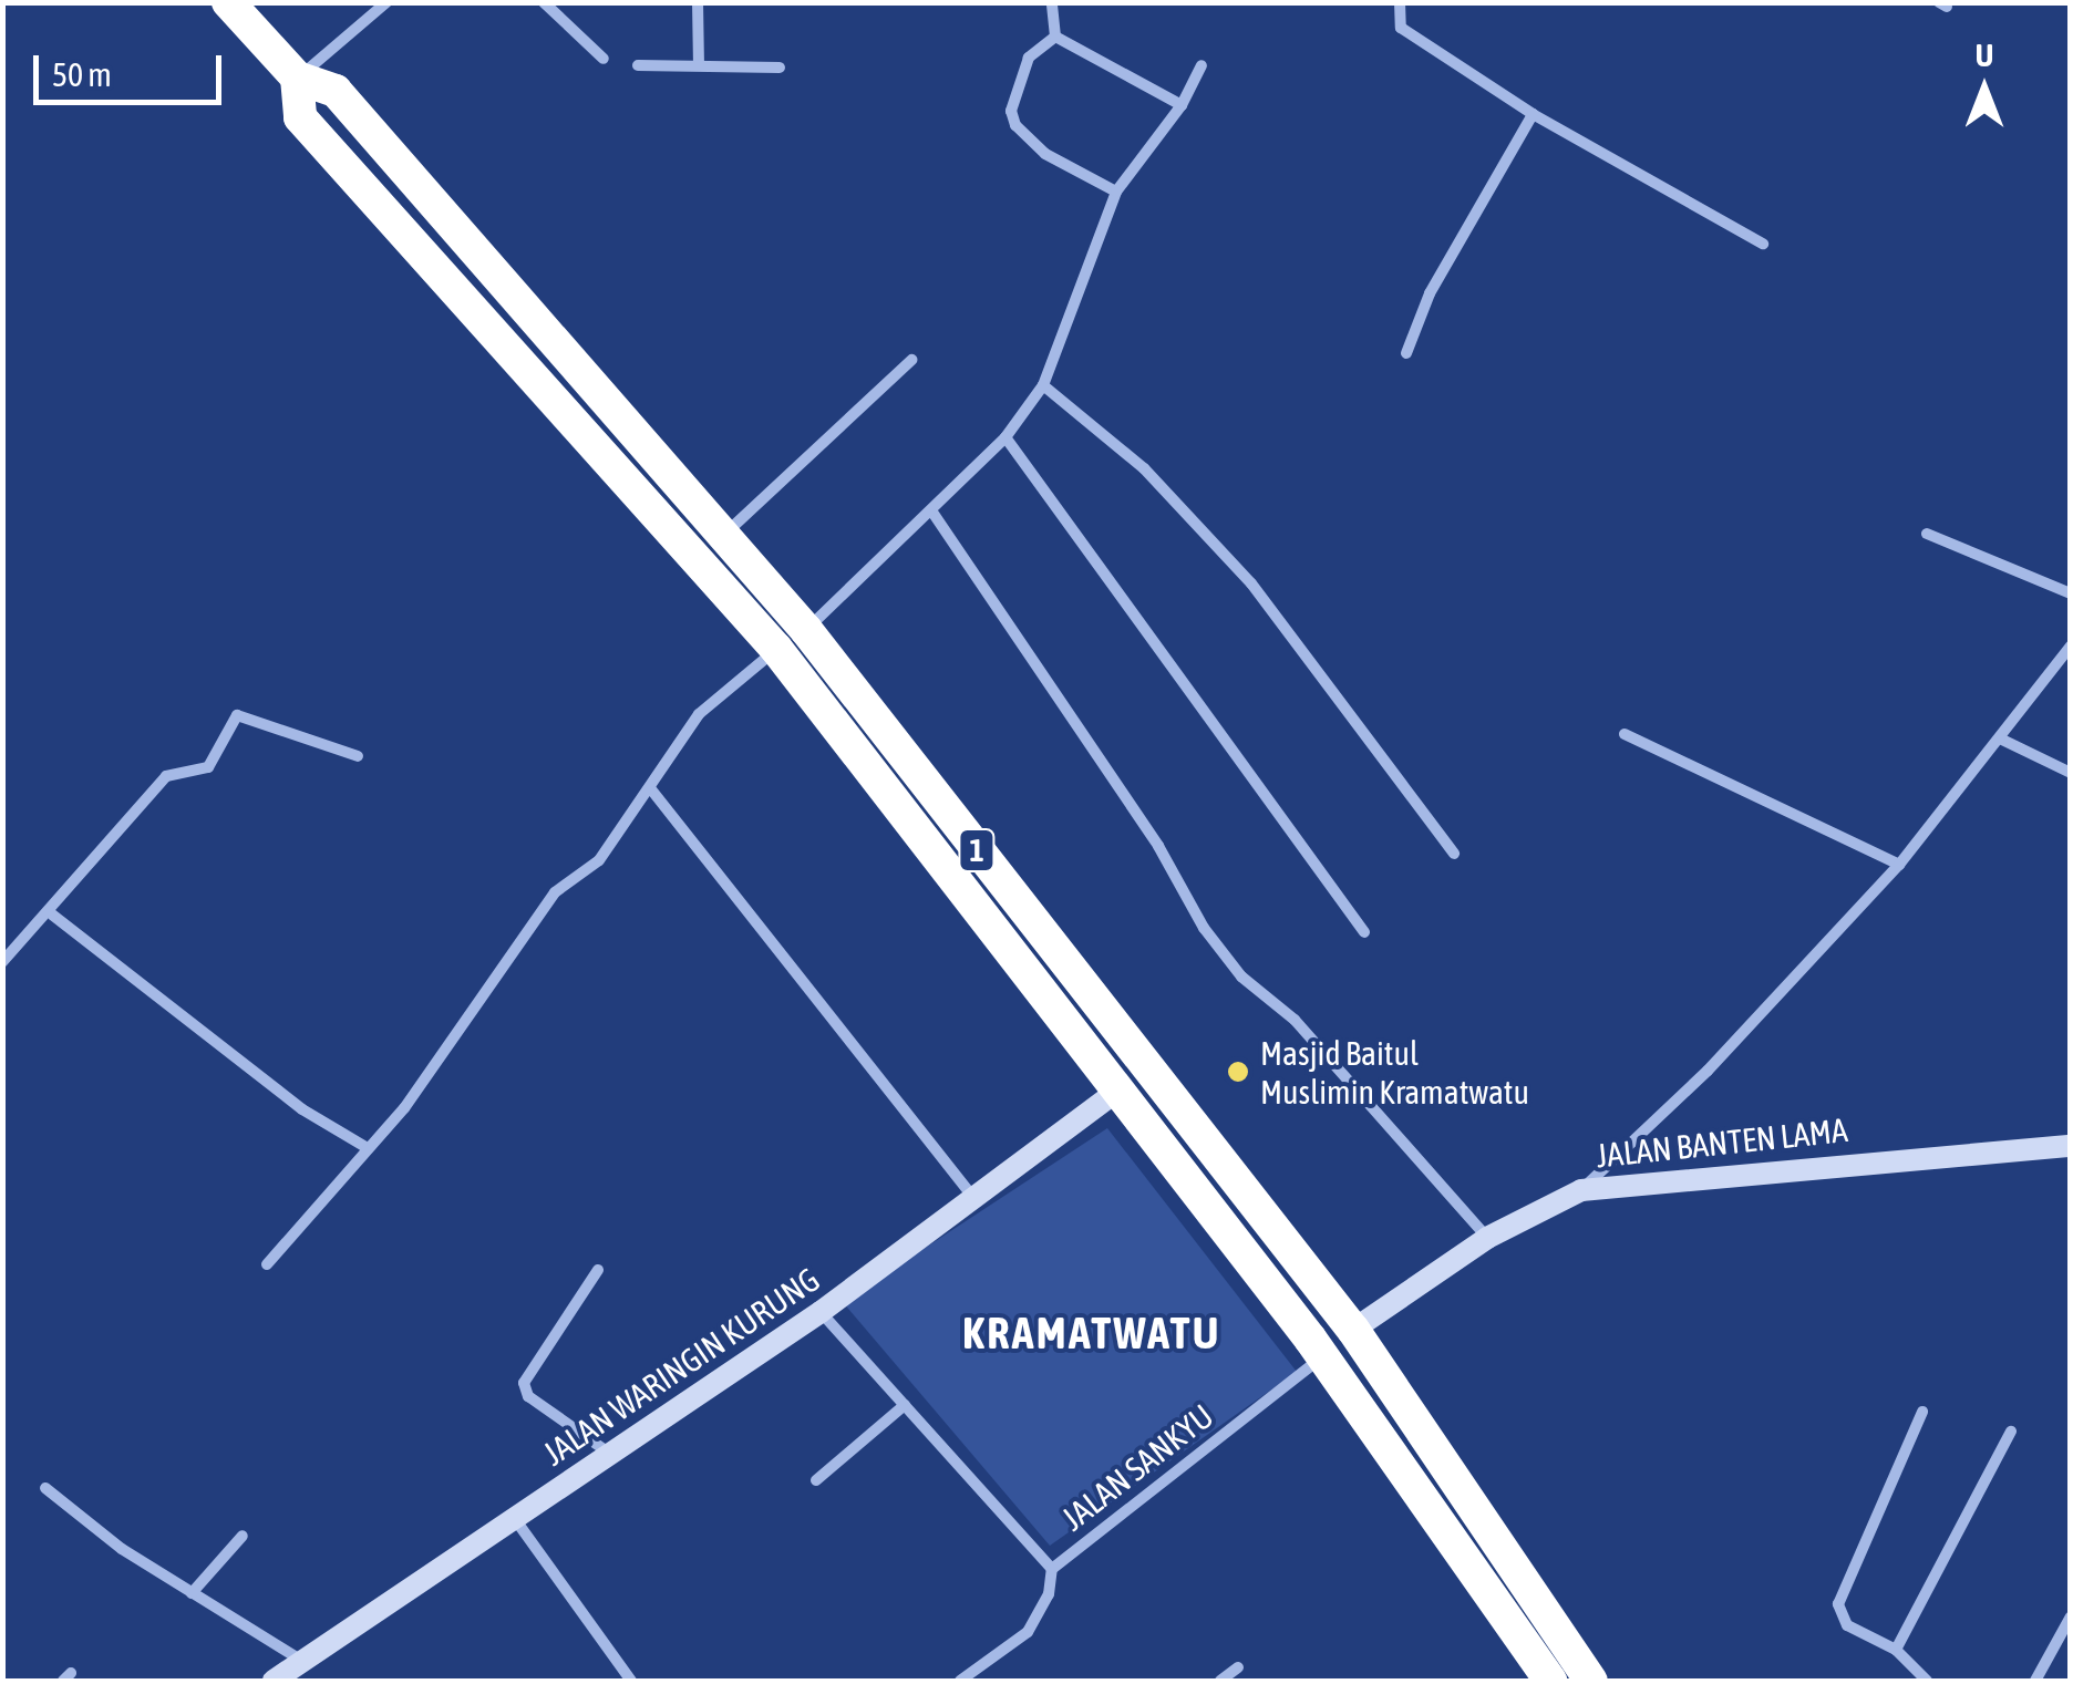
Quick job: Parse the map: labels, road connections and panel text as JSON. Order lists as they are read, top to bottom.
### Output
{
  "streets": {
    "highway": ["1"],
    "street": ["JALAN BANTEN LAMA", "JALAN WARINGIN KURUNG", "JALAN SANKYU"]
  },
  "crossings": [
    ["1", "JALAN BANTEN LAMA"],
    ["1", "JALAN WARINGIN KURUNG"],
    ["1", "JALAN SANKYU"]
  ],
  "districts": ["KRAMATWATU"],
  "places": ["Masjid Baitul Muslimin Kramatwatu"],
  "scale_bar": "50 m",
  "north": "top"
}
